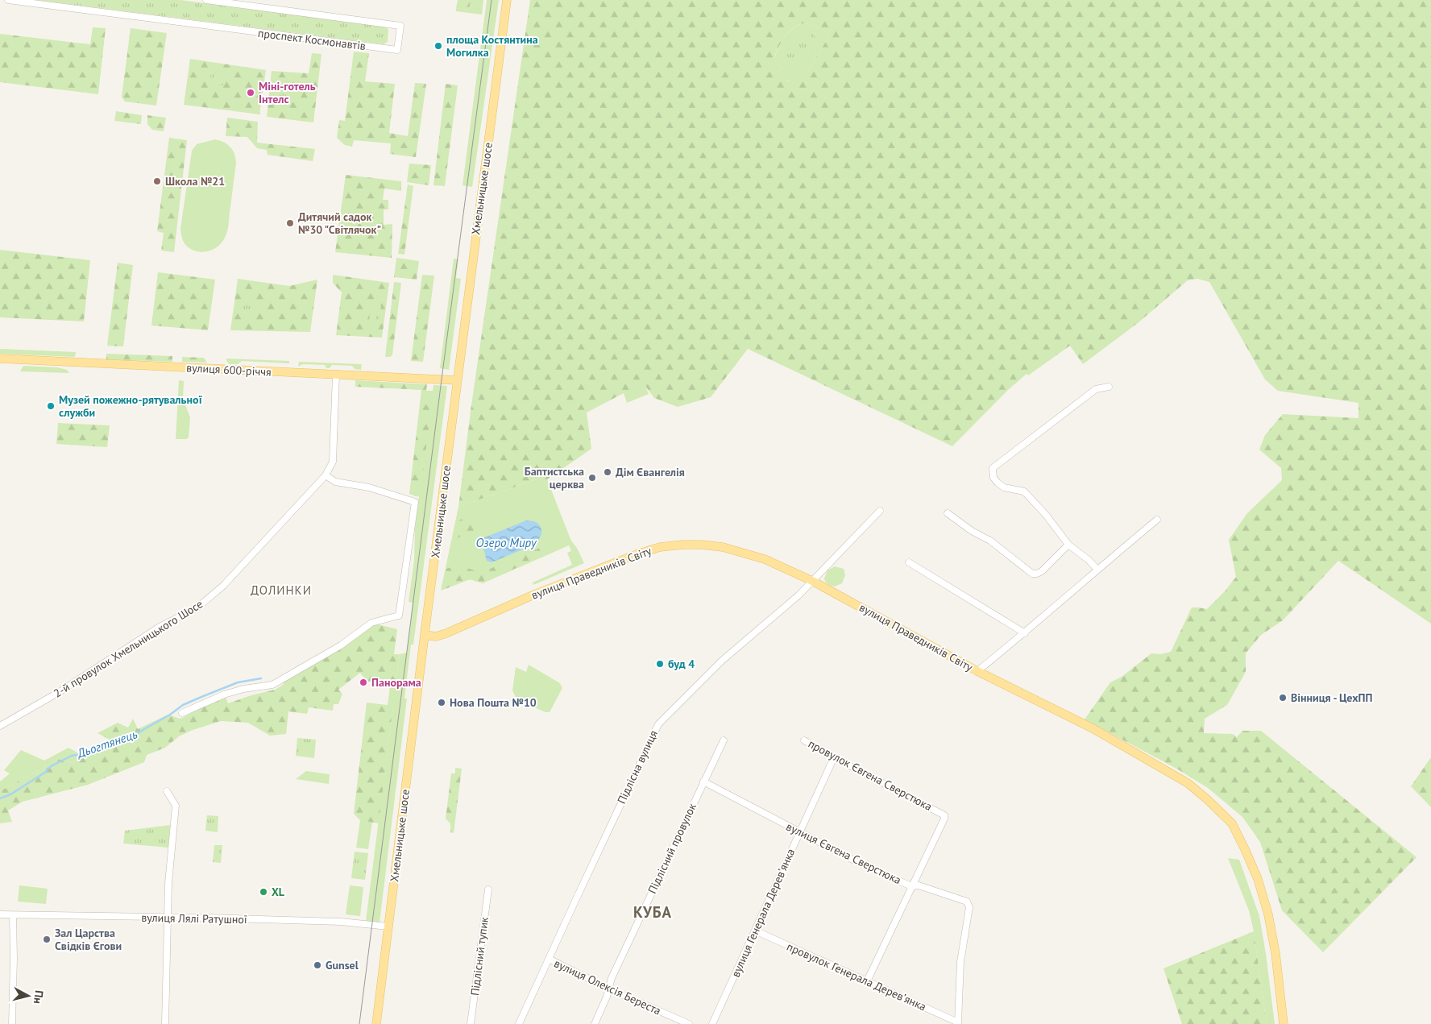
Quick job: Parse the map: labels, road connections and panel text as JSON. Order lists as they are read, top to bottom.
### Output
{
  "streets": {
    "main road": ["Хмельницьке шосе", "вулиця 600-річчя", "вулиця Праведників Світу"],
    "street": [
      "проспект Космонавтів",
      "2-й провулок Хмельницького Шосе",
      "Підлісна вулиця",
      "провулок Євгена Сверстюка",
      "Підлісний провулок",
      "вулиця Євгена Сверстюка",
      "вулиця Генерала Деревʼянка",
      "вулиця Лялі Ратушної",
      "Підлісний тупик",
      "провулок Генерала Деревʼянка",
      "вулиця Олексія Береста"
    ]
  },
  "crossings": [
    ["Хмельницьке шосе", "вулиця 600-річчя"],
    ["Хмельницьке шосе", "вулиця Праведників Світу"],
    ["Хмельницьке шосе", "вулиця Лялі Ратушної"],
    ["вулиця 600-річчя", "2-й провулок Хмельницького Шосе"],
    ["вулиця Праведників Світу", "Підлісна вулиця"],
    ["Підлісна вулиця", "вулиця Олексія Береста"],
    ["провулок Євгена Сверстюка", "вулиця Євгена Сверстюка"],
    ["провулок Євгена Сверстюка", "вулиця Генерала Деревʼянка"],
    ["провулок Євгена Сверстюка", "провулок Генерала Деревʼянка"],
    ["Підлісний провулок", "вулиця Євгена Сверстюка"],
    ["Підлісний провулок", "вулиця Олексія Береста"],
    ["вулиця Євгена Сверстюка", "вулиця Генерала Деревʼянка"],
    ["вулиця Євгена Сверстюка", "провулок Генерала Деревʼянка"],
    ["вулиця Генерала Деревʼянка", "провулок Генерала Деревʼянка"]
  ],
  "districts": ["ДОЛИНКИ", "КУБА"],
  "water": ["Озеро Миру", "Дьогтянець"],
  "places": [
    "площа Костянтина Могилка",
    "Міні-готель Інтелс",
    "Школа №21",
    "Дитячий садок №30 \"Світлячок\"",
    "Музей пожежно-рятувальної служби",
    "Дім Євангелія",
    "Баптистська церква",
    "буд 4",
    "Панорама",
    "Вінниця - ЦехПП",
    "Нова Пошта №10",
    "XL",
    "Зал Царства Свідків Єгови",
    "Gunsel"
  ],
  "north": "right"
}
